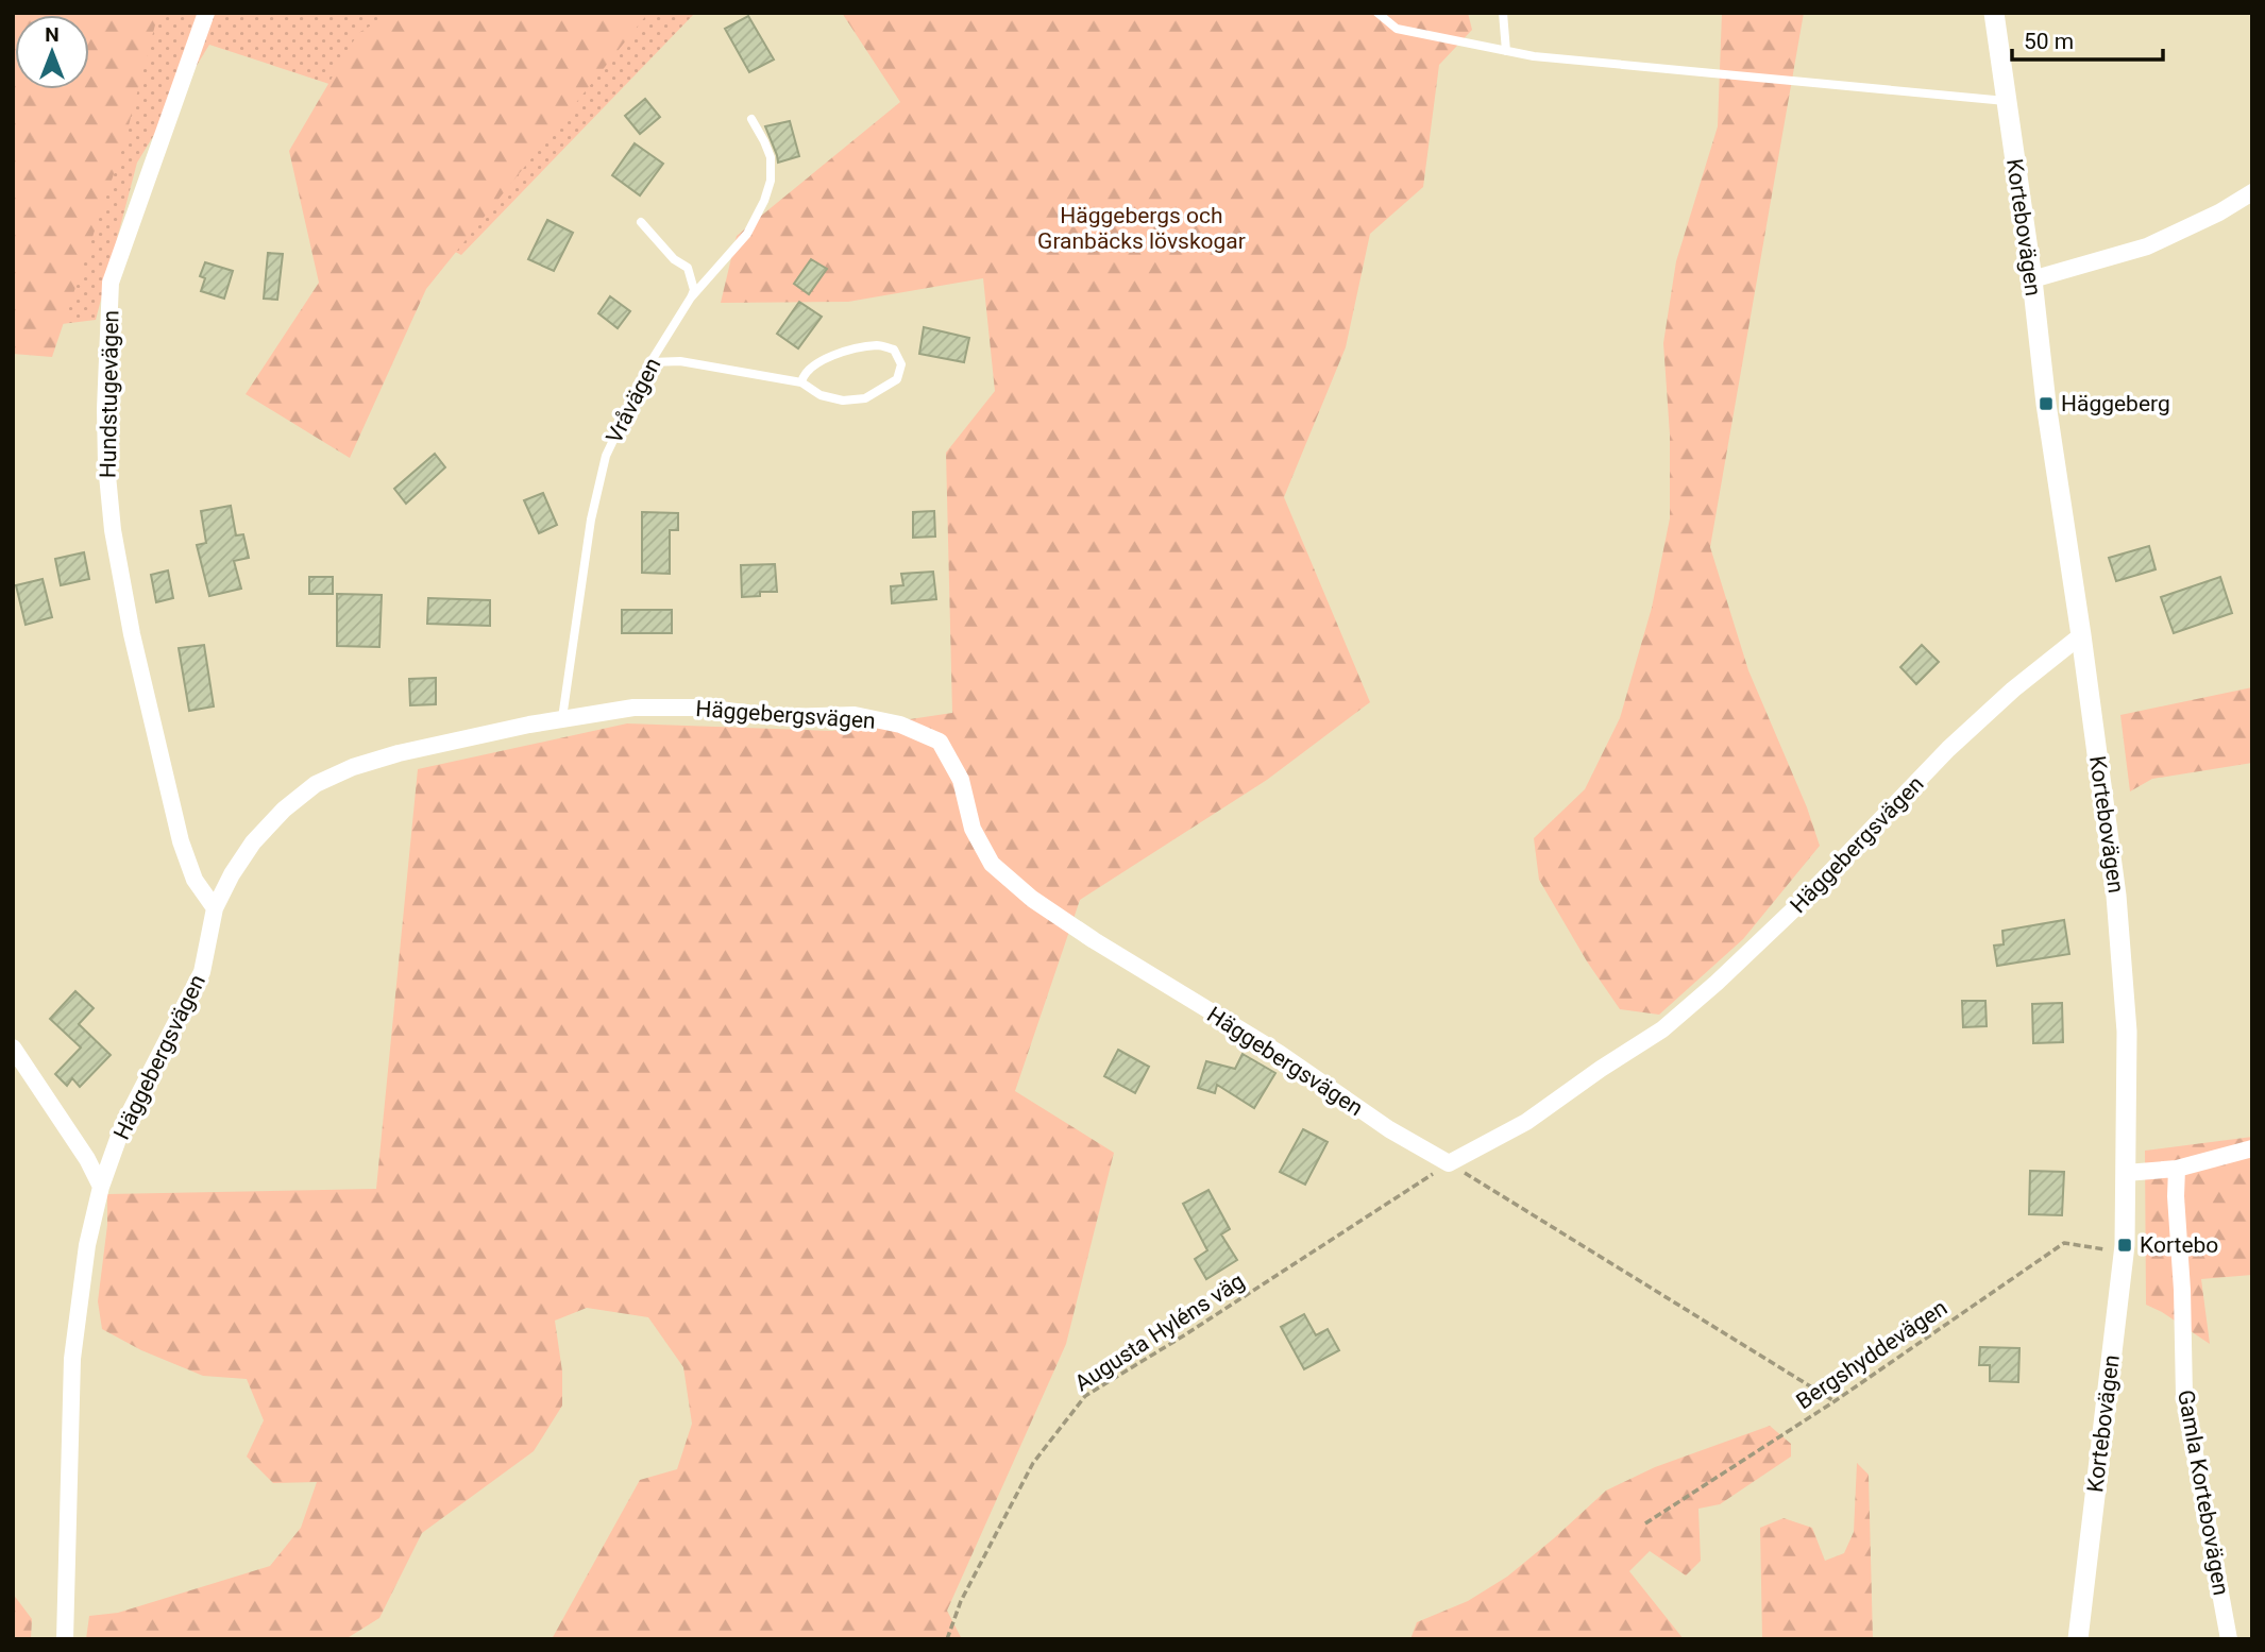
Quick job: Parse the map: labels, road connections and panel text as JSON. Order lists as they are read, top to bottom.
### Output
{
  "streets": {
    "street": [
      "Kortebovägen",
      "Hundstugevägen",
      "Häggebergsvägen",
      "Gamla Kortebovägen"
    ],
    "lane": ["Vråvägen"],
    "path": ["Augusta Hyléns väg", "Bergshyddevägen"]
  },
  "crossings": [
    ["Kortebovägen", "Häggebergsvägen"],
    ["Kortebovägen", "Bergshyddevägen"],
    ["Hundstugevägen", "Häggebergsvägen"],
    ["Vråvägen", "Häggebergsvägen"],
    ["Häggebergsvägen", "Augusta Hyléns väg"]
  ],
  "parks": ["Häggebergs och Granbäcks lövskogar"],
  "places": {
    "transit": ["Häggeberg", "Kortebo"]
  },
  "scale_bar": "50 m",
  "north": "top"
}
